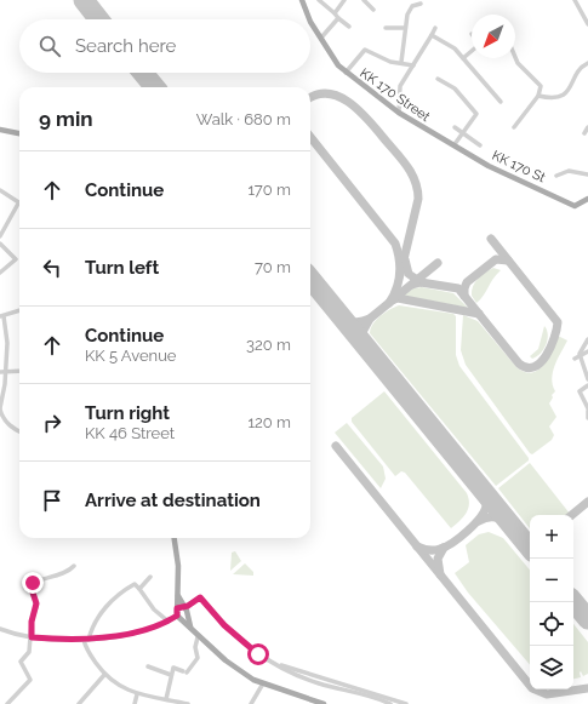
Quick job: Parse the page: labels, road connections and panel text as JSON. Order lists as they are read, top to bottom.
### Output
{
  "streets": {
    "main road": ["KK 170 Street", "KK 170 St"]
  },
  "crossings": [
    ["KK 170 Street", "KK 170 St"]
  ],
  "north": "bottom left",
  "page": {
    "search": "Search here",
    "heading": ["9 min", "Walk · 680 m"],
    "list": [
      ["Continue", "170 m"],
      ["Turn left", "70 m"],
      ["Continue", "KK 5 Avenue", "320 m"],
      ["Turn right", "KK 46 Street", "120 m"],
      "Arrive at destination"
    ],
    "map_buttons": ["+", "−"]
  }
}
